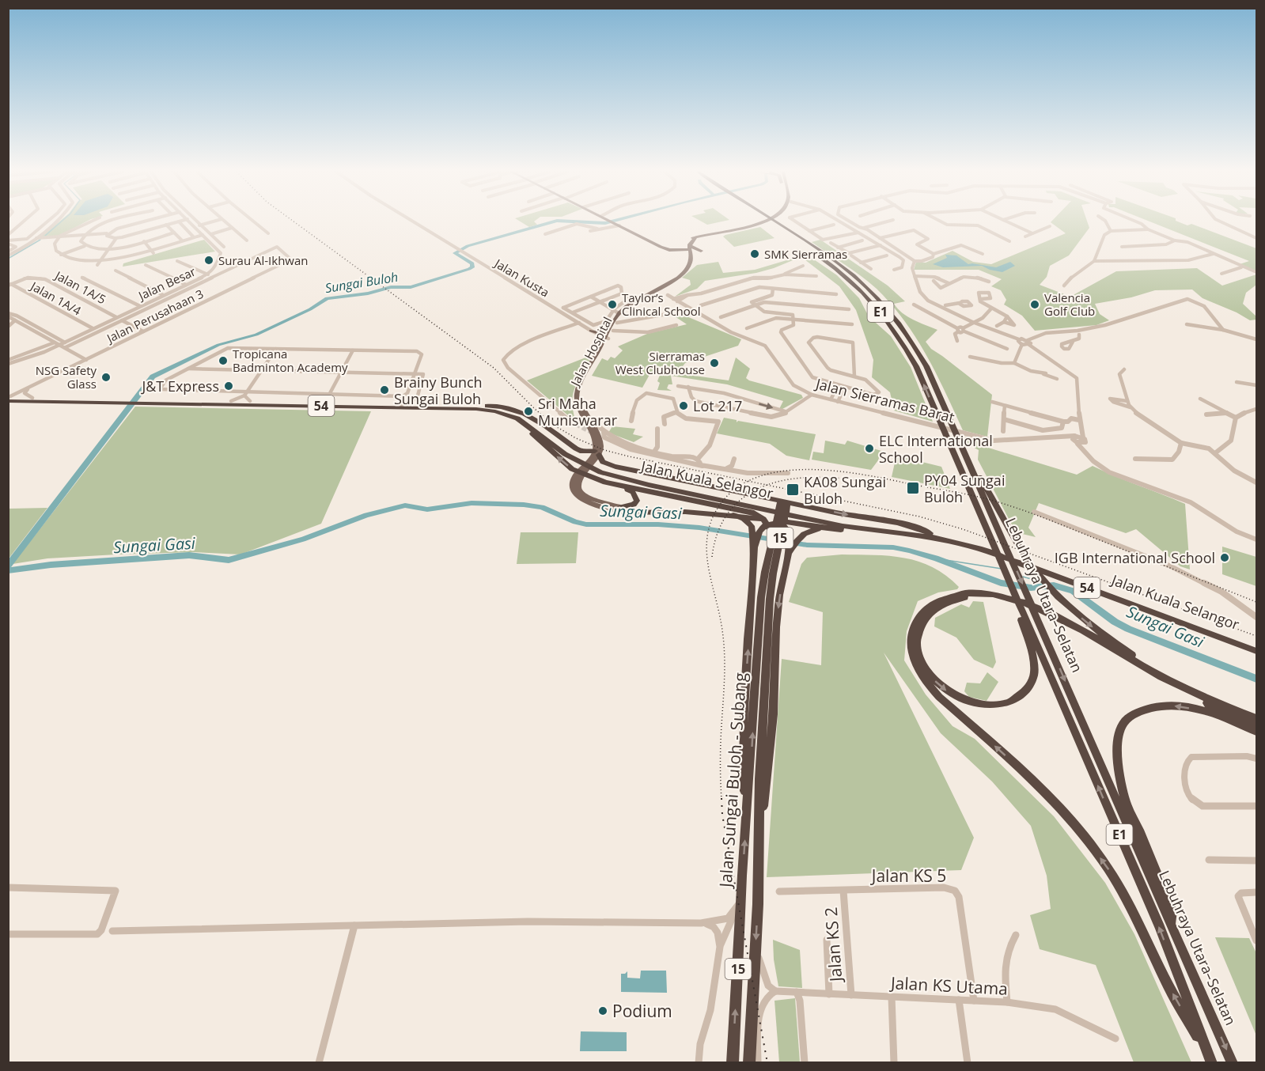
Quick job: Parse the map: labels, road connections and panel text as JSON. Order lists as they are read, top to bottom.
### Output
{
  "streets": {
    "highway": [
      "E1",
      "54",
      "Jalan Kuala Selangor",
      "15",
      "Lebuhraya Utara–Selatan",
      "Jalan Sungai Buloh - Subang"
    ],
    "main road": ["Jalan Hospital"],
    "street": [
      "Jalan Kusta",
      "Jalan Besar",
      "Jalan 1A/5",
      "Jalan 1A/4",
      "Jalan Perusahaan 3",
      "Jalan Sierramas Barat",
      "Jalan KS 5",
      "Jalan KS 2",
      "Jalan KS Utama"
    ]
  },
  "crossings": [
    ["Jalan Kusta", "Jalan Hospital"],
    ["Jalan Besar", "Jalan 1A/5"],
    ["Jalan Besar", "Jalan 1A/4"],
    ["Jalan 1A/5", "Jalan 1A/4"],
    ["Jalan Perusahaan 3", "54"],
    ["54", "Jalan Kuala Selangor"],
    ["Jalan KS 5", "Jalan KS 2"],
    ["Jalan KS 5", "Jalan KS Utama"],
    ["Jalan KS 2", "Jalan KS Utama"]
  ],
  "water": ["Sungai Buloh", "Sungai Gasi"],
  "places": {
    "other": [
      "SMK Sierramas",
      "Surau Al-Ikhwan",
      "Taylor’s Clinical School",
      "Valencia Golf Club",
      "Tropicana Badminton Academy",
      "Sierramas West Clubhouse",
      "NSG Safety Glass",
      "J&T Express",
      "Brainy Bunch Sungai Buloh",
      "Lot 217",
      "Sri Maha Muniswarar",
      "ELC International School",
      "IGB International School",
      "Podium"
    ],
    "transit": ["PY04 Sungai Buloh", "KA08 Sungai Buloh"]
  }
}
